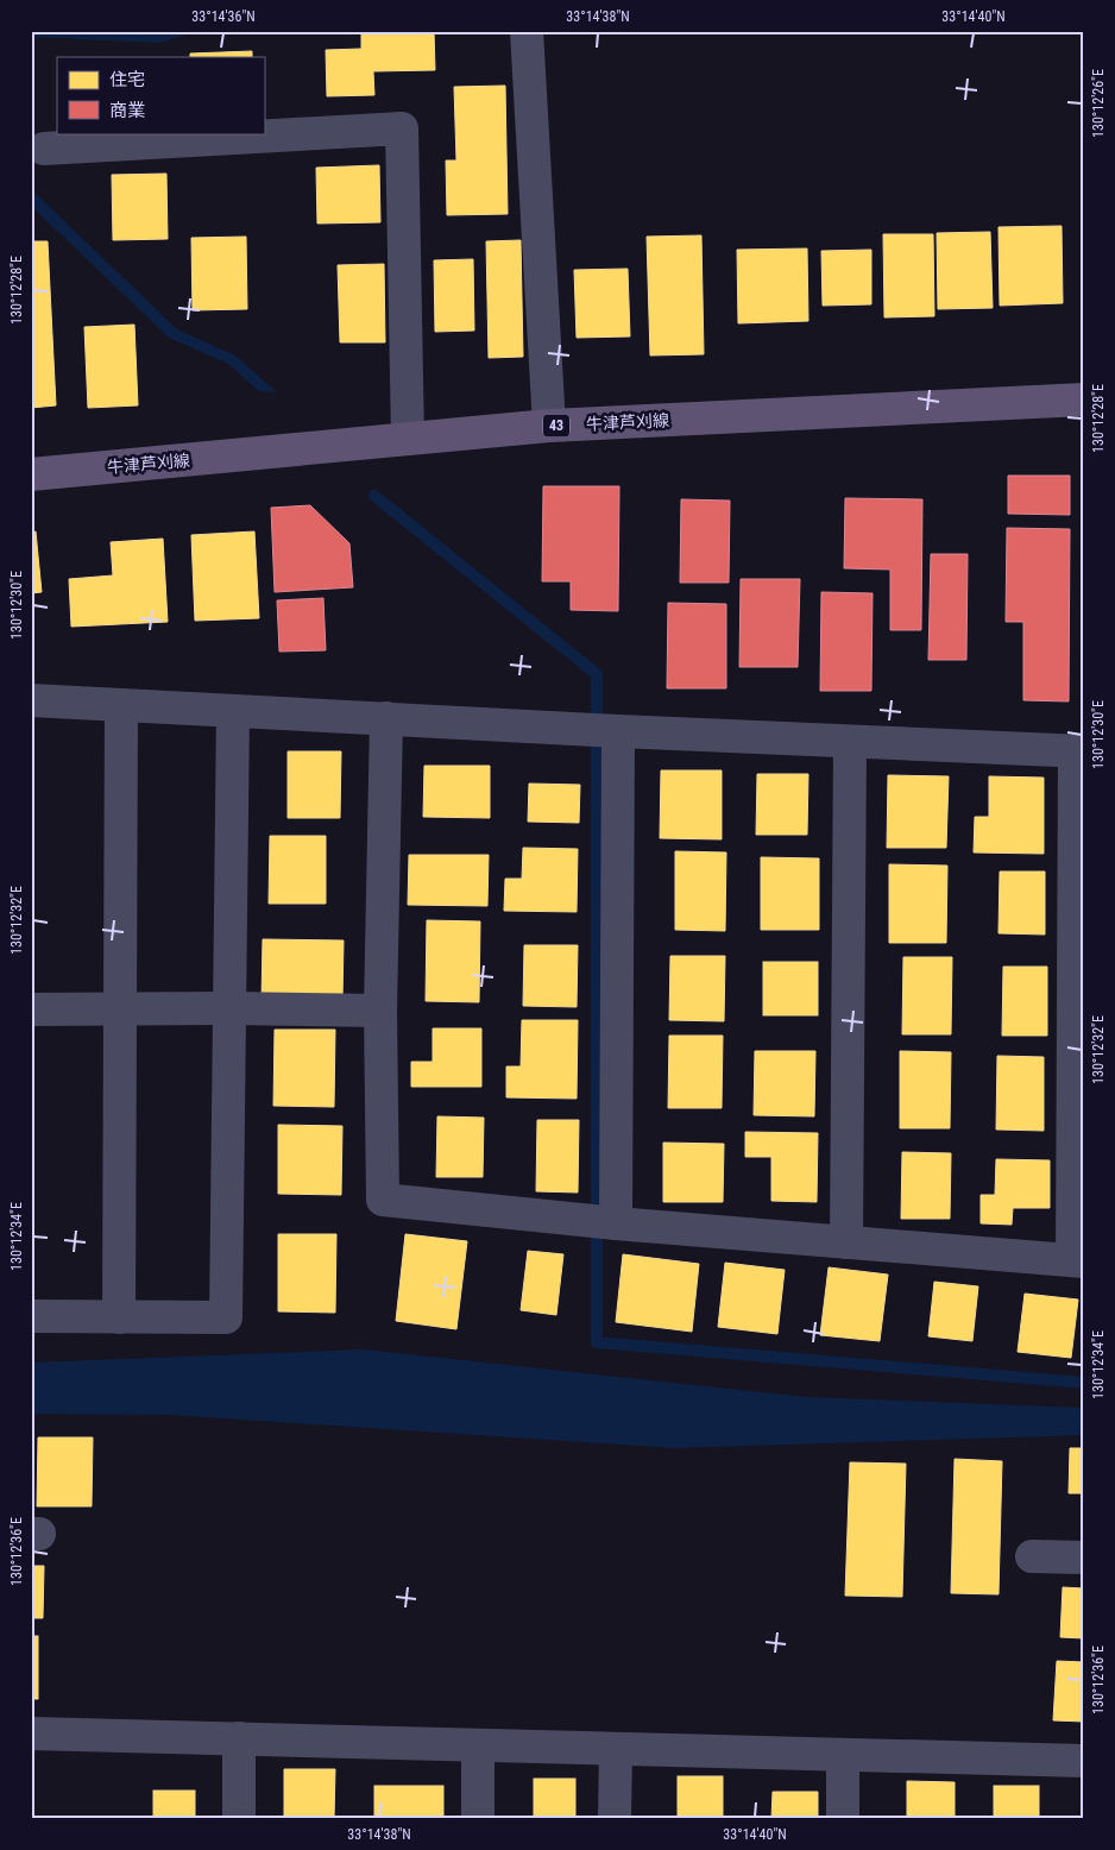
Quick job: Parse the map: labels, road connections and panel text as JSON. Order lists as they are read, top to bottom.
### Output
{
  "streets": {
    "main road": ["牛津芦刈線", "43"]
  },
  "legend": ["住宅", "商業"],
  "coordinates": [
    "33°14'36\"N",
    "33°14'38\"N",
    "33°14'40\"N",
    "130°12'26\"E",
    "130°12'28\"E",
    "130°12'30\"E",
    "130°12'32\"E",
    "130°12'34\"E",
    "130°12'36\"E"
  ]
}
